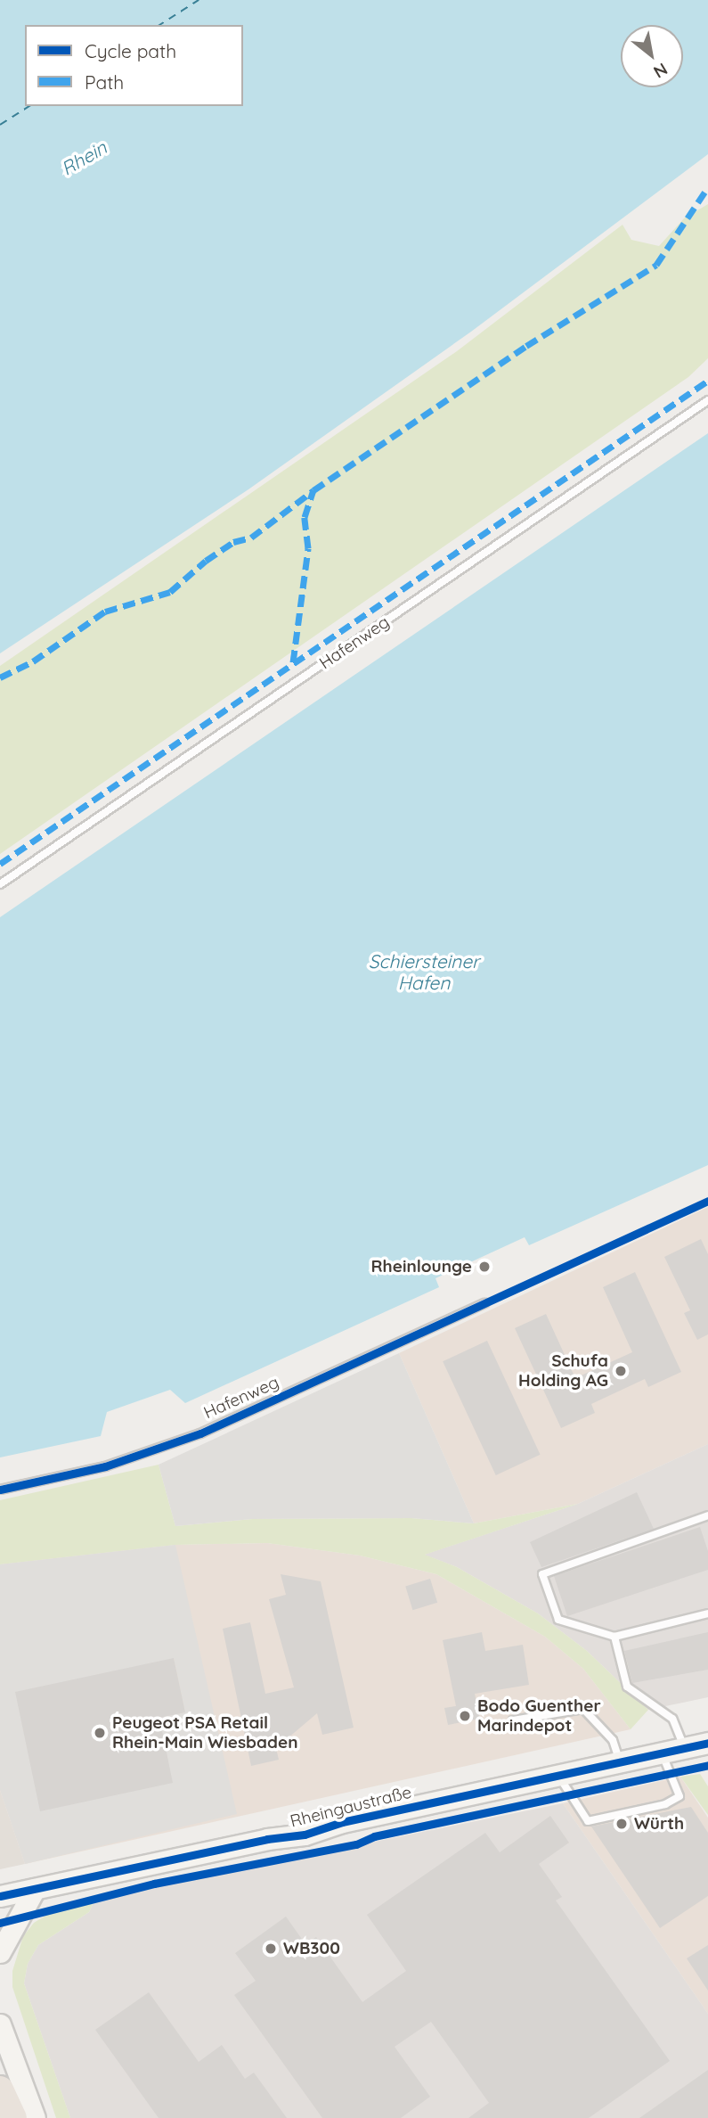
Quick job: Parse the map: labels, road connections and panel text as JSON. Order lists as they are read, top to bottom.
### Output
{
  "streets": {
    "main road": ["Rheingaustraße"],
    "lane": ["Hafenweg"]
  },
  "water": ["Rhein", "Schiersteiner Hafen"],
  "places": [
    "Rheinlounge",
    "Schufa Holding AG",
    "Bodo Guenther Marindepot",
    "Peugeot PSA Retail Rhein-Main Wiesbaden",
    "Würth",
    "WB300"
  ],
  "legend": ["Cycle path", "Path"],
  "north": "bottom right"
}
